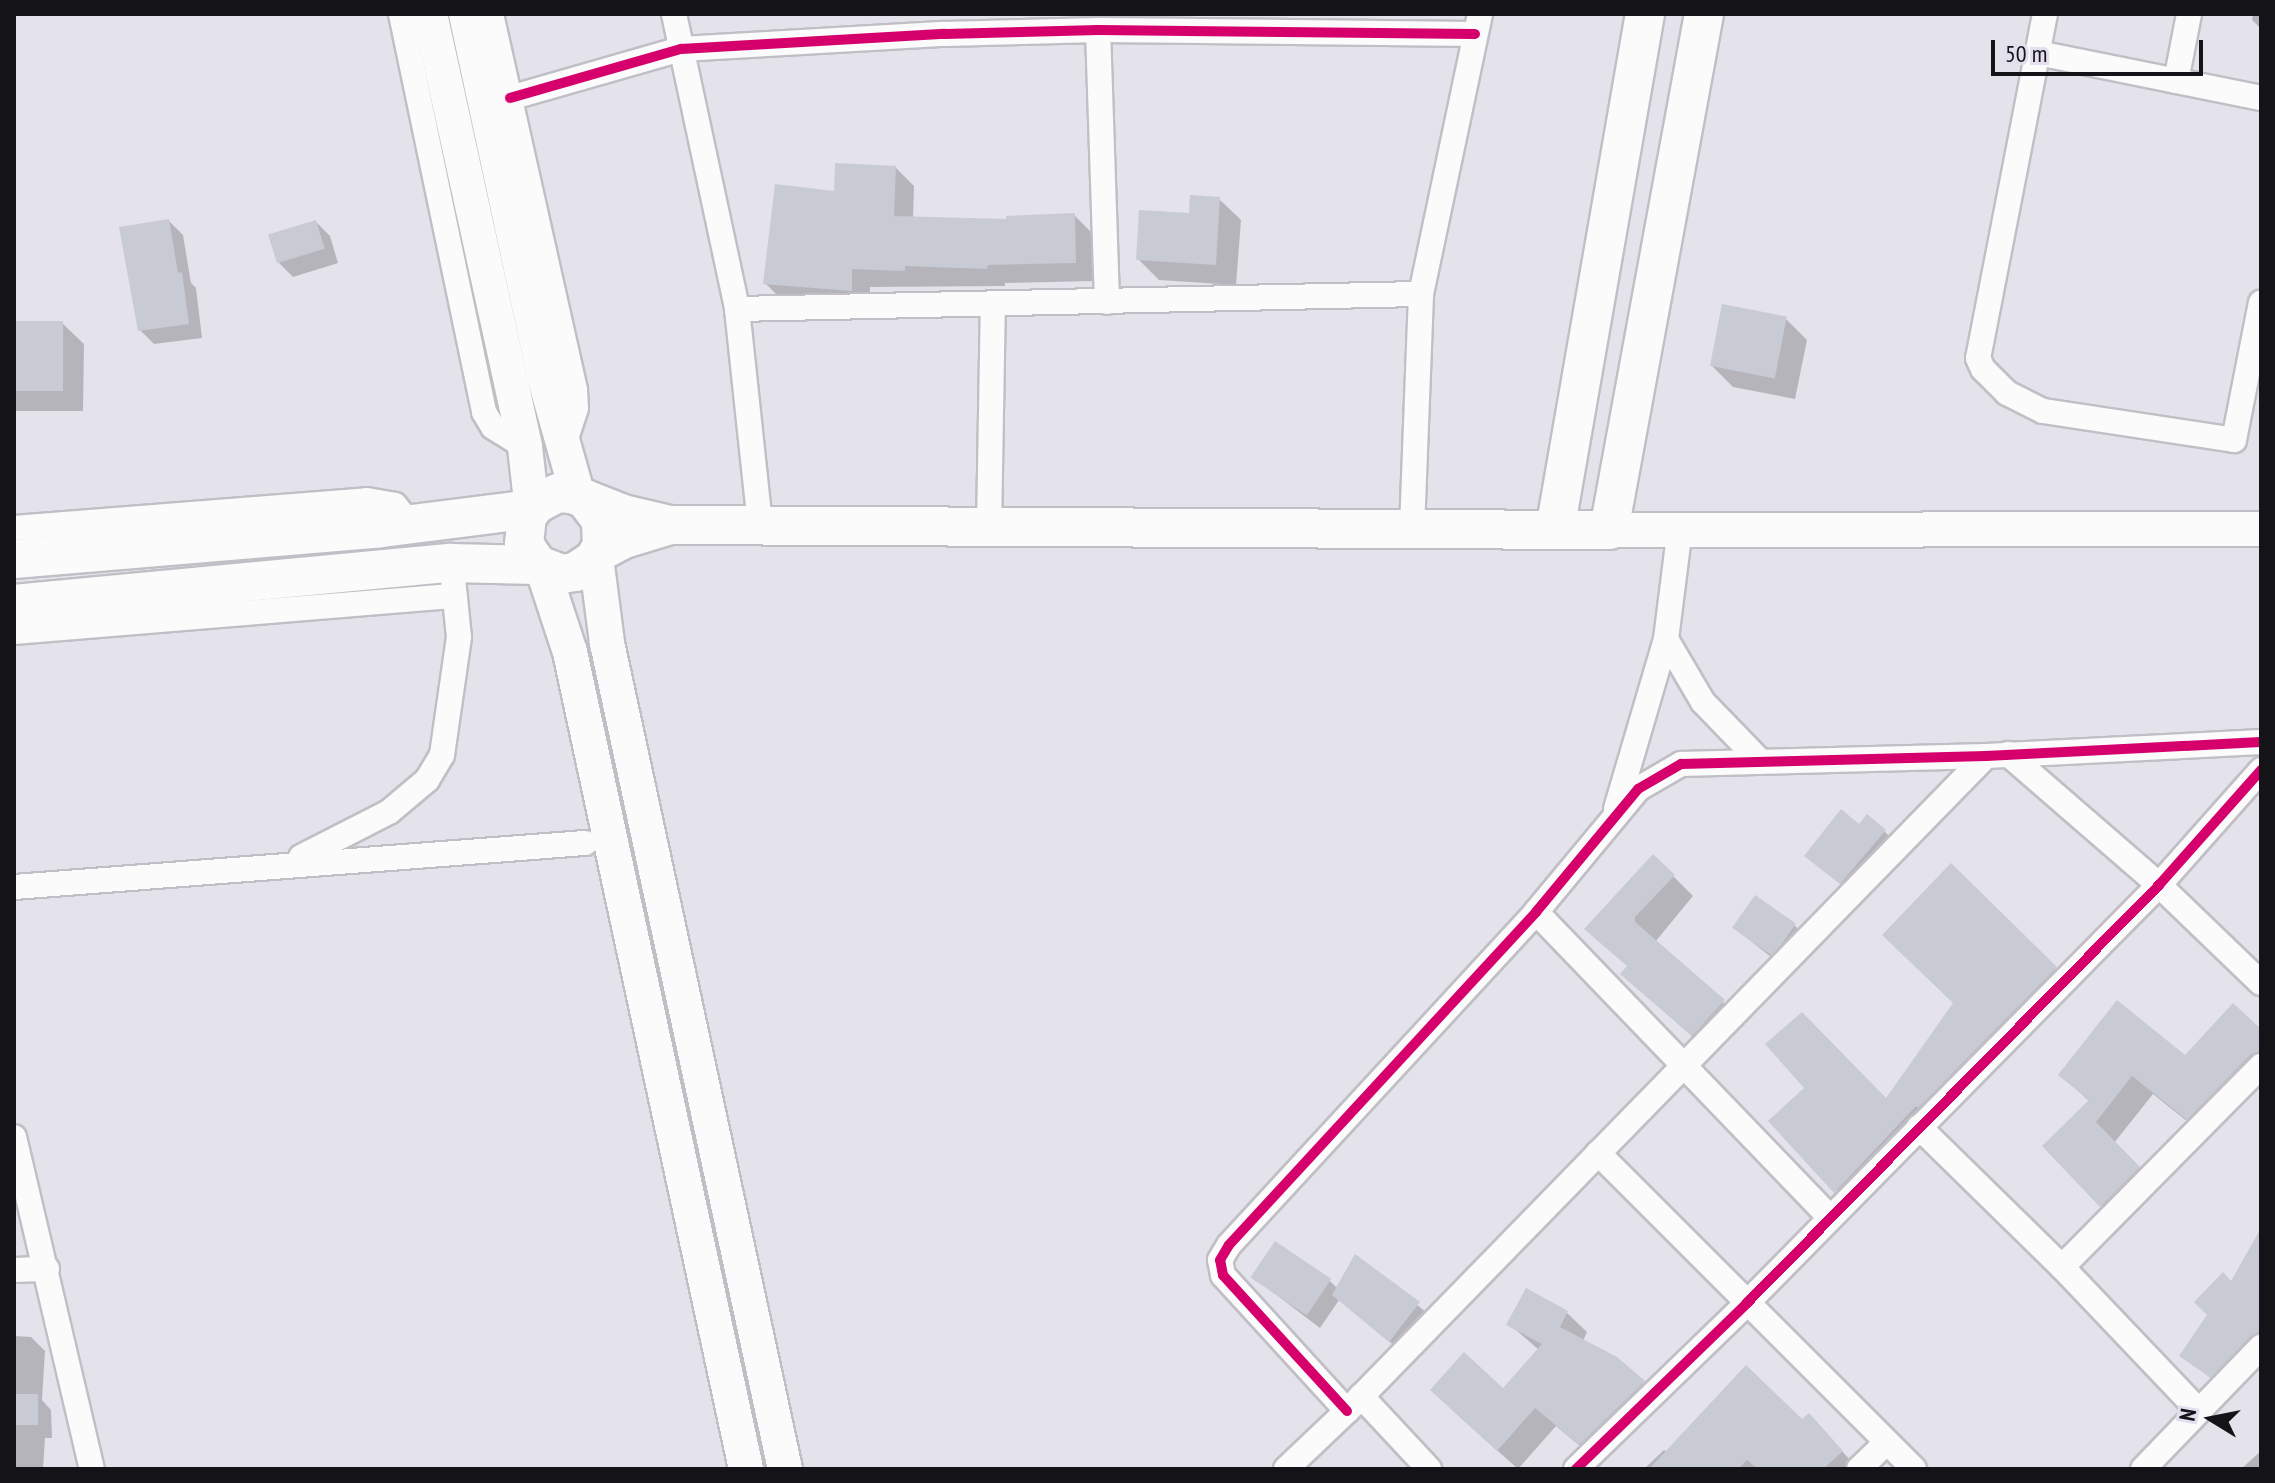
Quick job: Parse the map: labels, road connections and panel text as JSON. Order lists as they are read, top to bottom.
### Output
{
  "scale_bar": "50 m",
  "north": "left"
}
